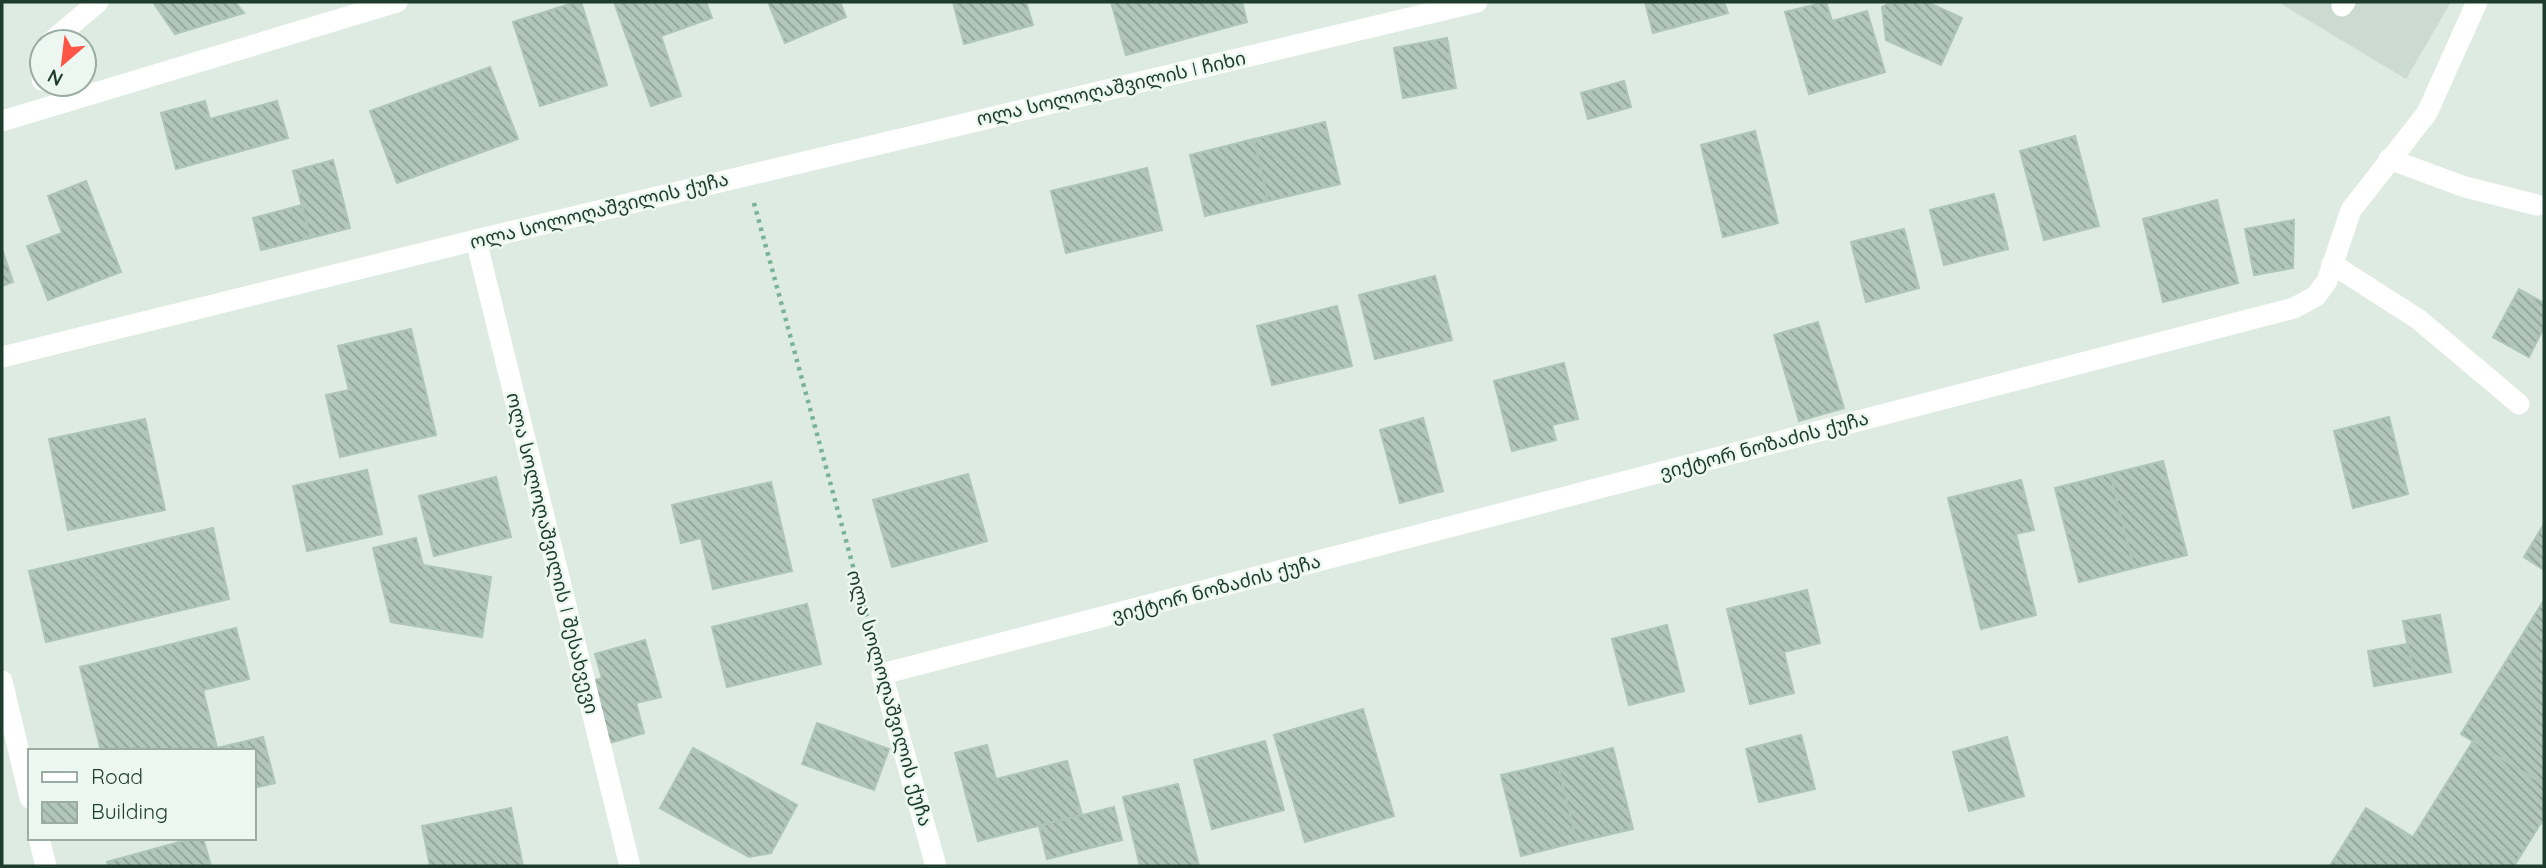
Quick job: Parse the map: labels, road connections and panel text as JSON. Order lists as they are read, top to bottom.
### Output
{
  "streets": {
    "street": [
      "ოლა სოლოღაშვილის I ჩიხი",
      "ოლა სოლოღაშვილის ქუჩა",
      "ვიქტორ ნოზაძის ქუჩა",
      "ოლა სოლოღაშვილის I შესახვევი"
    ]
  },
  "crossings": [
    ["ოლა სოლოღაშვილის I ჩიხი", "ოლა სოლოღაშვილის ქუჩა"],
    ["ოლა სოლოღაშვილის ქუჩა", "ვიქტორ ნოზაძის ქუჩა"],
    ["ოლა სოლოღაშვილის ქუჩა", "ოლა სოლოღაშვილის I შესახვევი"]
  ],
  "legend": ["Road", "Building"],
  "north": "bottom left"
}
